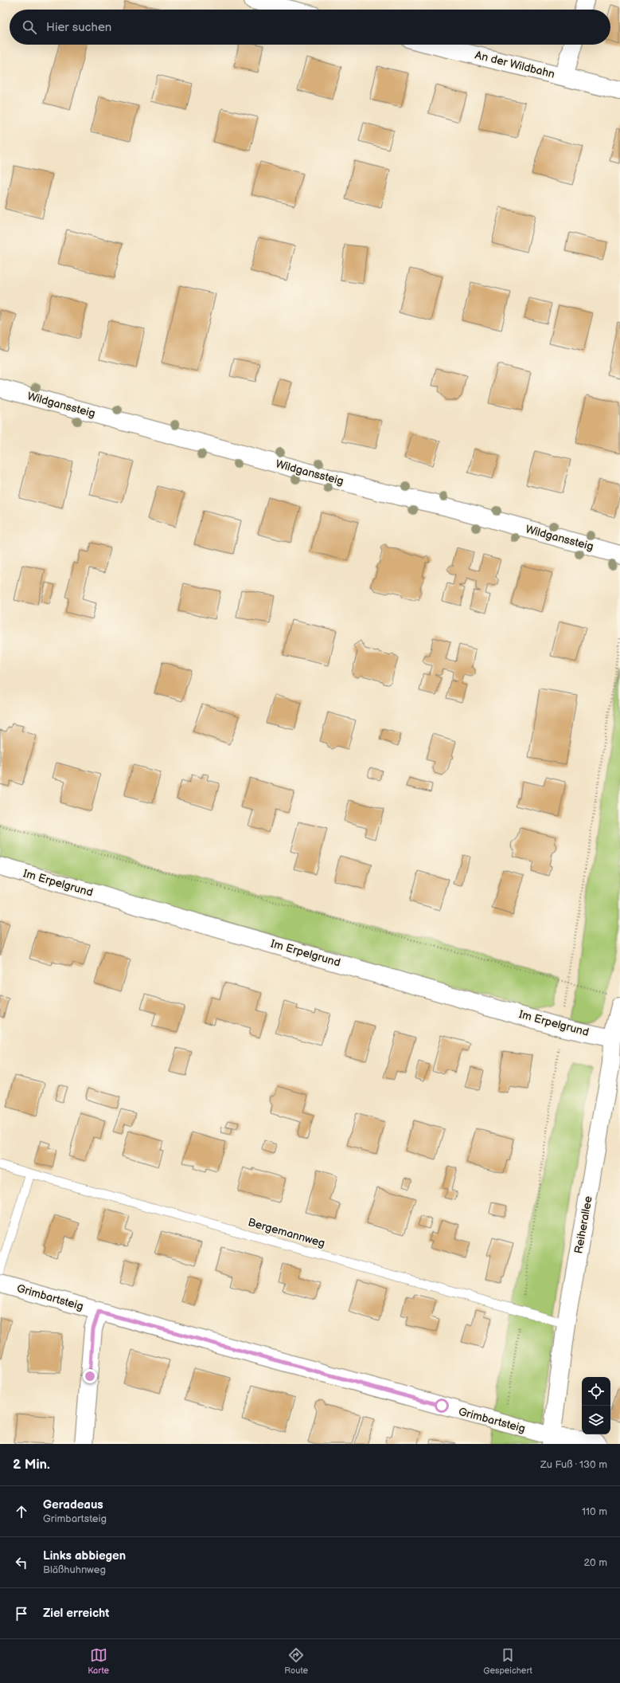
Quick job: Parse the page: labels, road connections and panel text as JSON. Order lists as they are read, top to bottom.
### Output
{
  "streets": {
    "street": [
      "An der Wildbahn",
      "Wildganssteig",
      "Im Erpelgrund",
      "Reiherallee",
      "Grimbartsteig"
    ],
    "lane": ["Bergemannweg"]
  },
  "crossings": [
    ["Im Erpelgrund", "Reiherallee"],
    ["Reiherallee", "Bergemannweg"],
    ["Reiherallee", "Grimbartsteig"]
  ],
  "page": {
    "search": "Hier suchen",
    "heading": ["2 Min.", "Zu Fuß · 130 m"],
    "list": [
      ["Geradeaus", "Grimbartsteig", "110 m"],
      ["Links abbiegen", "Bläßhuhnweg", "20 m"],
      "Ziel erreicht"
    ],
    "nav": ["Karte", "Route", "Gespeichert"]
  }
}
